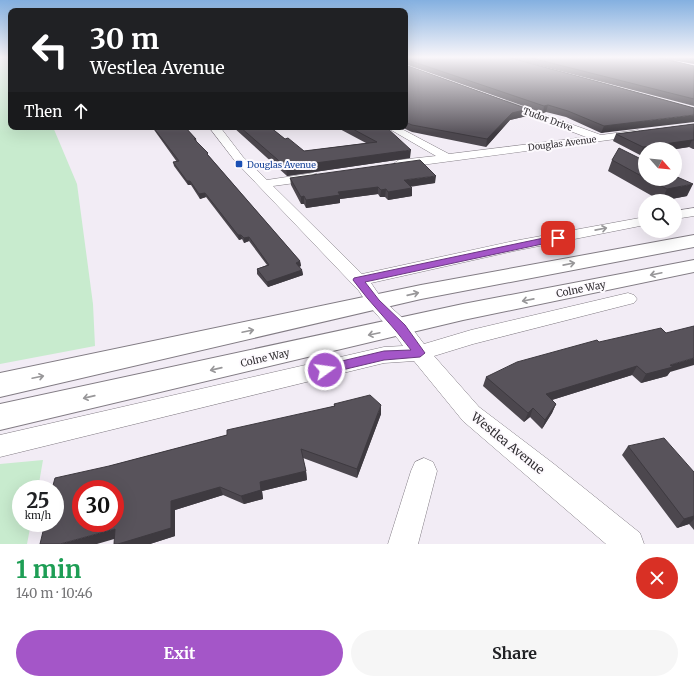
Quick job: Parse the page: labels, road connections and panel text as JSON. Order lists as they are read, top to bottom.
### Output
{
  "streets": {
    "highway": ["Colne Way"],
    "street": ["Tudor Drive", "Douglas Avenue", "Westlea Avenue"]
  },
  "crossings": [
    ["Tudor Drive", "Douglas Avenue"],
    ["Colne Way", "Westlea Avenue"]
  ],
  "places": {
    "transit": ["Douglas Avenue"]
  },
  "north": "bottom right",
  "page": {
    "turn": ["30 m", "Westlea Avenue"],
    "then": "Then",
    "speed": "25 km/h",
    "limit": "30",
    "heading": ["1 min", "140 m · 10:46"],
    "buttons": ["Exit", "Share"]
  }
}
